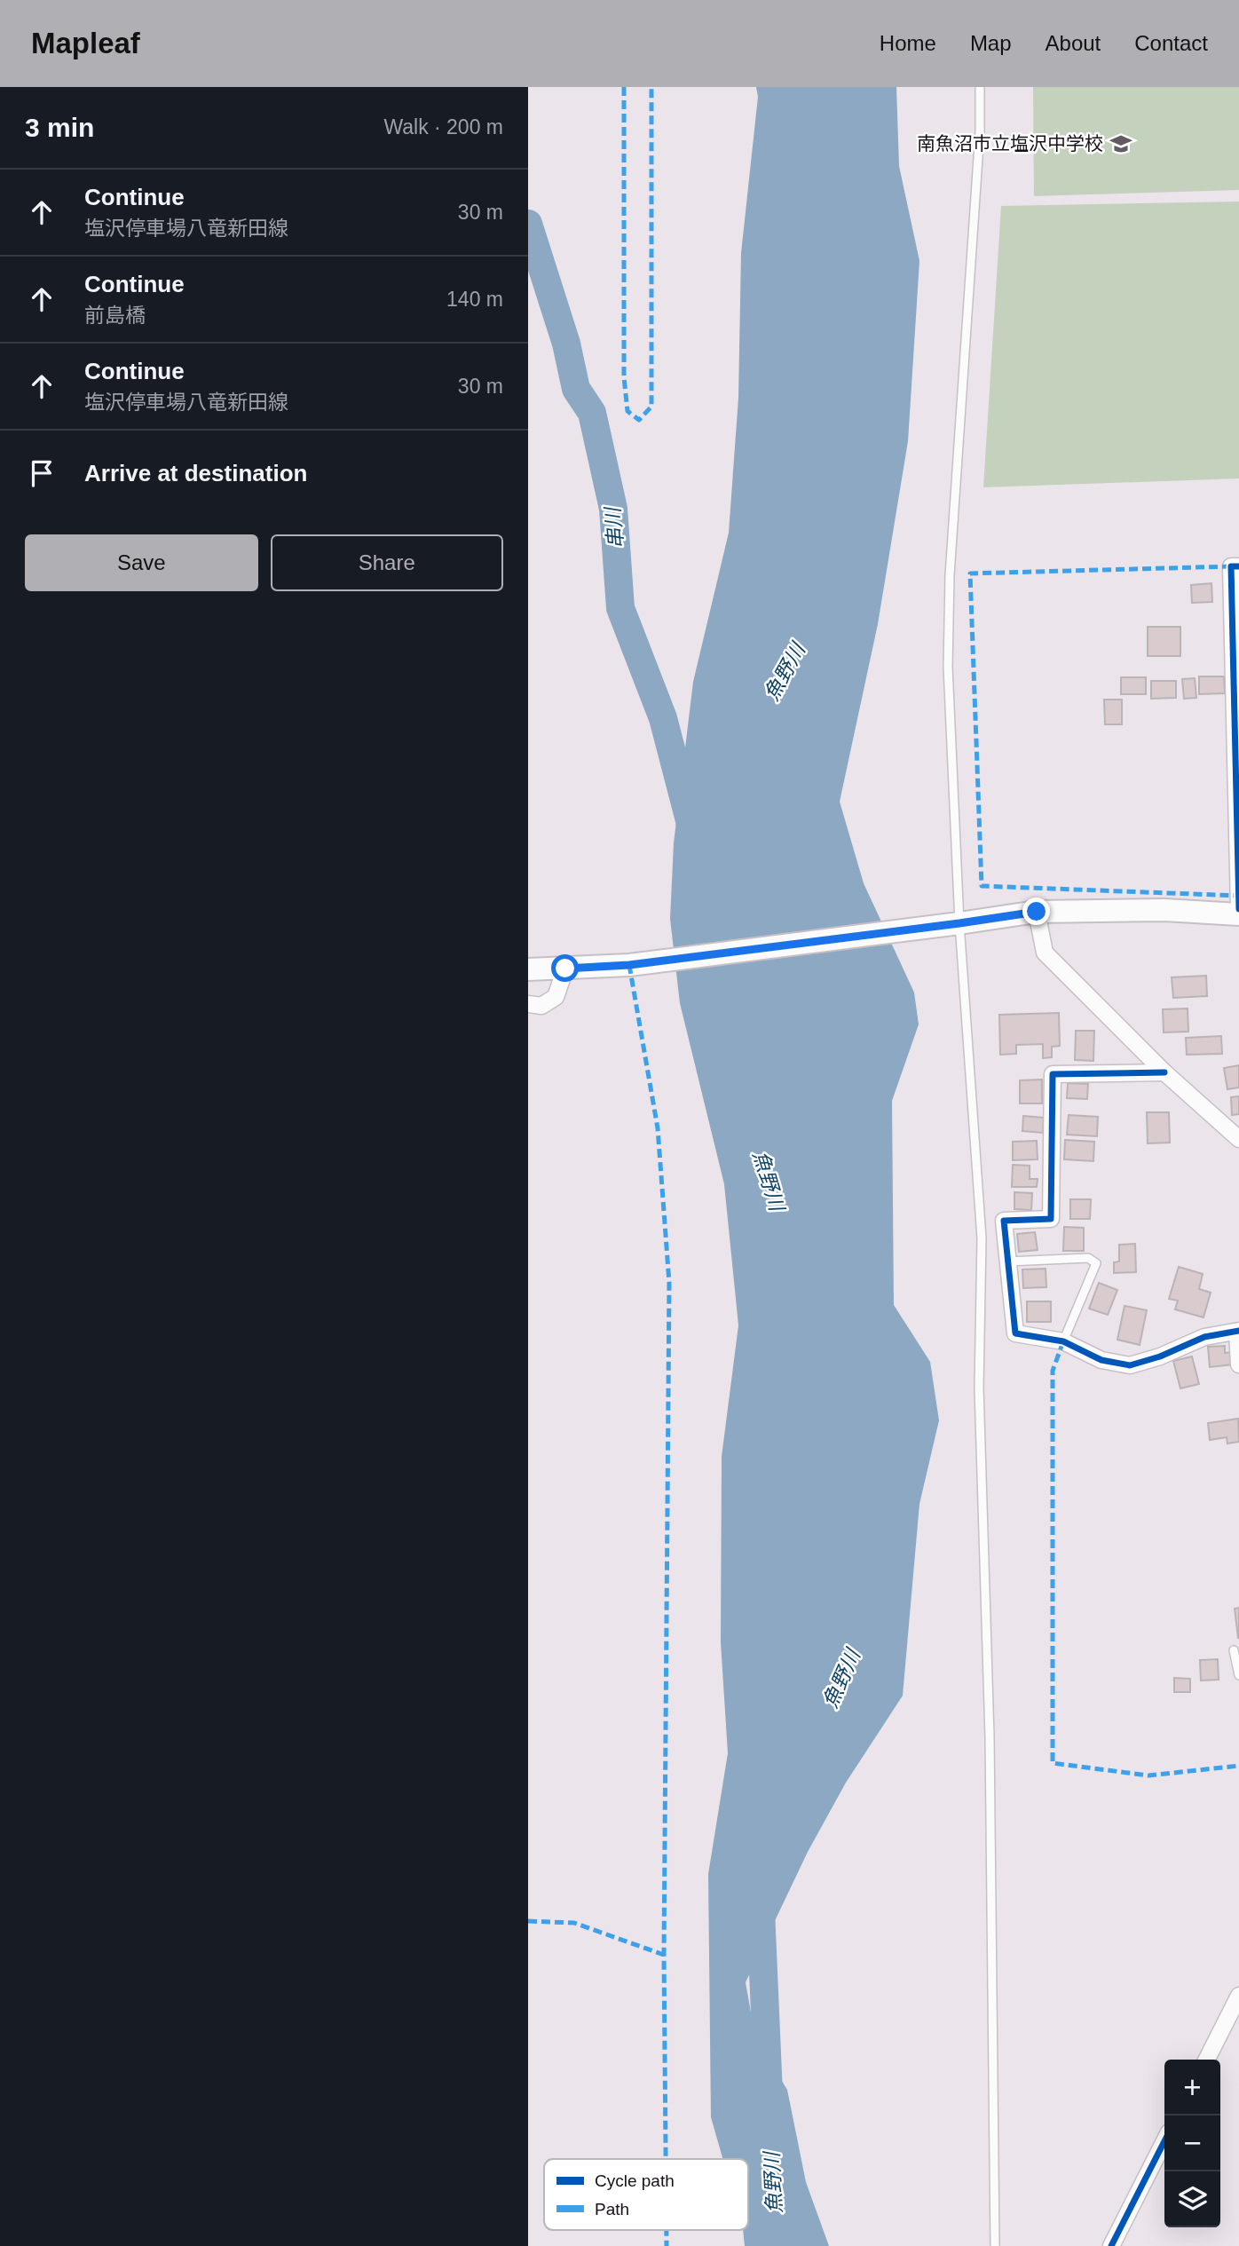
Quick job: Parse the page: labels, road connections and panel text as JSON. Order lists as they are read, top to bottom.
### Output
{
  "water": ["串川", "魚野川"],
  "places": {
    "school or university": ["南魚沼市立塩沢中学校"]
  },
  "legend": ["Cycle path", "Path"],
  "page": {
    "header": "Mapleaf",
    "nav": [
      "Home",
      "Map",
      "About",
      "Contact"
    ],
    "heading": ["3 min", "Walk · 200 m"],
    "list": [
      ["Continue", "塩沢停車場八竜新田線", "30 m"],
      ["Continue", "前島橋", "140 m"],
      ["Continue", "塩沢停車場八竜新田線", "30 m"],
      "Arrive at destination"
    ],
    "buttons": ["Save", "Share"],
    "map_buttons": ["+", "−"]
  }
}
